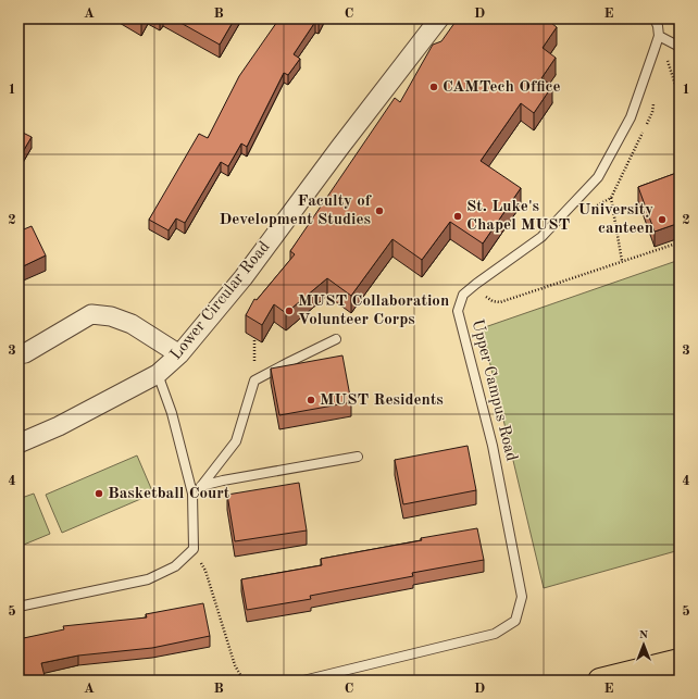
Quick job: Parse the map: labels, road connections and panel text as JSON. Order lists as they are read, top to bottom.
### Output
{
  "streets": {
    "street": ["Lower Circular Road"],
    "lane": ["Upper Campus Road"]
  },
  "places": [
    "CAMTech Office",
    "Faculty of Development Studies",
    "St. Luke's Chapel MUST",
    "University canteen",
    "MUST Collaboration Volunteer Corps",
    "MUST Residents",
    "Basketball Court"
  ],
  "north": "top",
  "grid": {
    "columns": [
      "A",
      "B",
      "C",
      "D",
      "E"
    ],
    "rows": [
      "1",
      "2",
      "3",
      "4",
      "5"
    ]
  }
}
